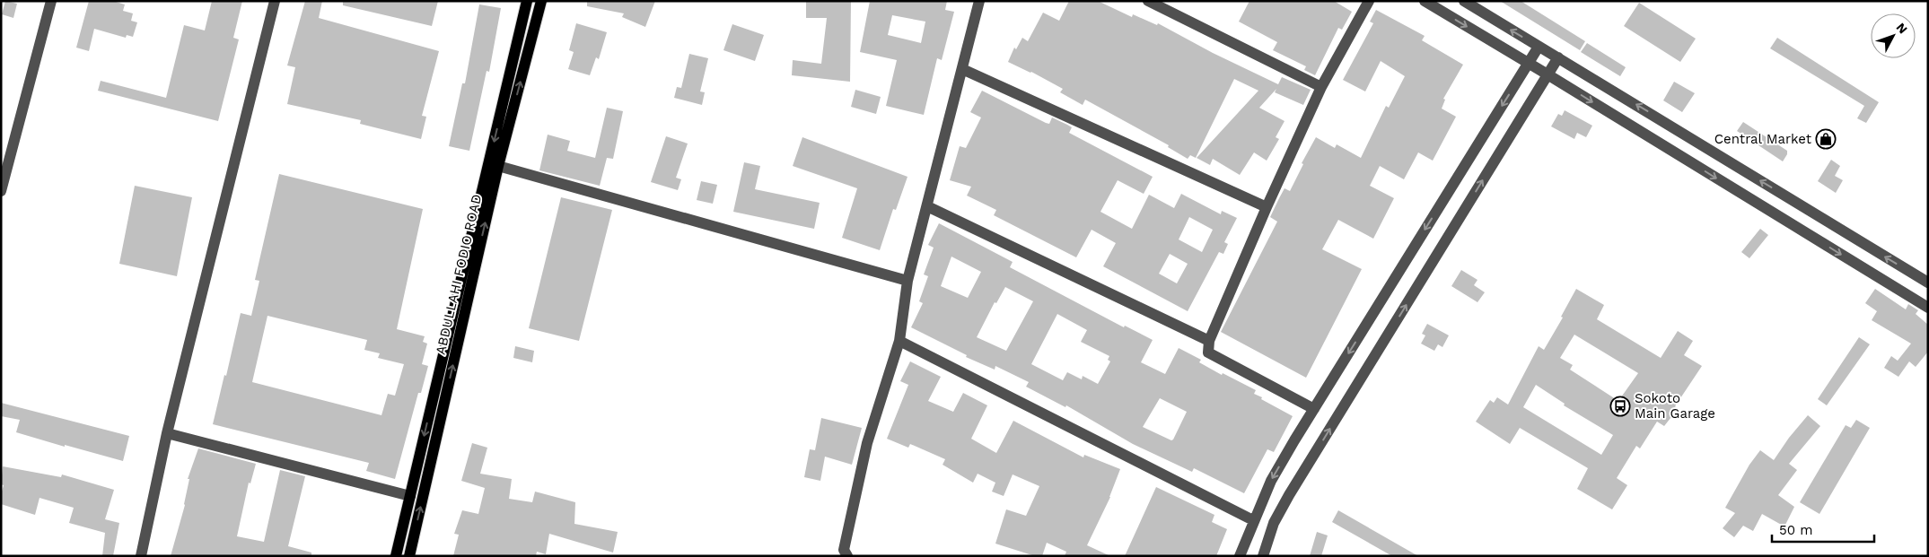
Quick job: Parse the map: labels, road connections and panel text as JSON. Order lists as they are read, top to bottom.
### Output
{
  "streets": {
    "main road": ["ABDULLAHI FODIO ROAD"]
  },
  "places": {
    "shop": ["Central Market"],
    "bus stop": ["Sokoto Main Garage"]
  },
  "scale_bar": "50 m",
  "north": "top right"
}
